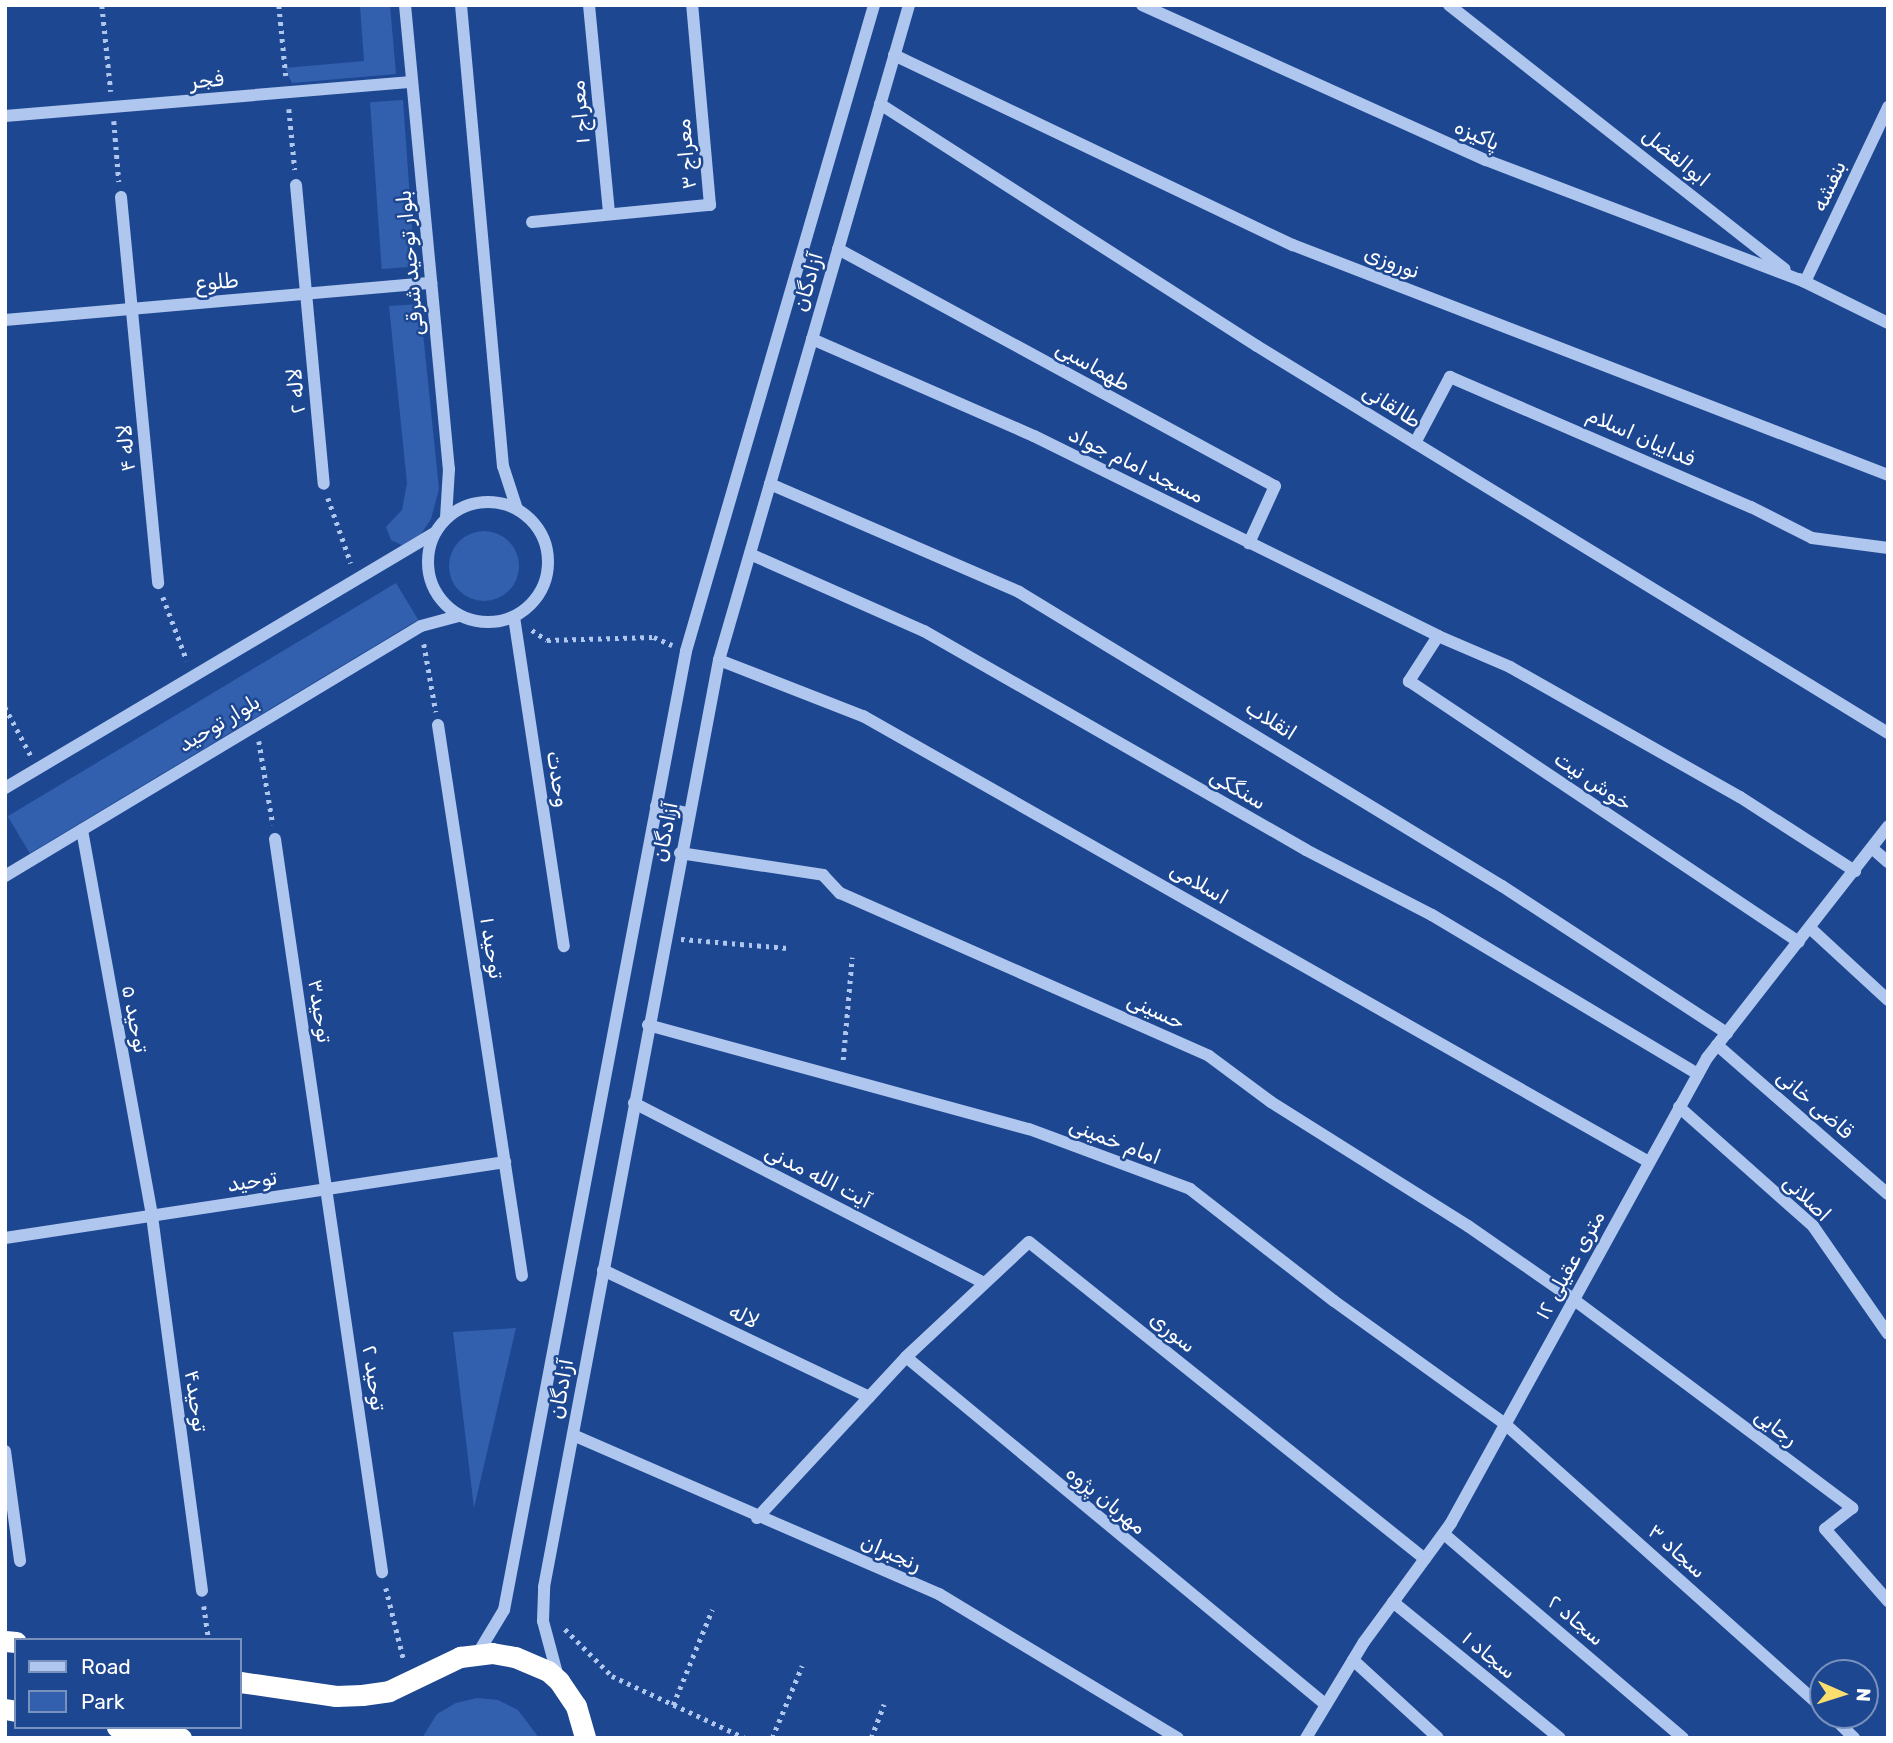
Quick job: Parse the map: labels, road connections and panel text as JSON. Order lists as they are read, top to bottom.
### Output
{
  "streets": {
    "street": [
      "فجر",
      "معراج ۱",
      "پاکیزه",
      "معراج ۳",
      "ابوالفضل",
      "بنفشه",
      "نوروزی",
      "بلوار توحید شرقی",
      "طلوع",
      "آزادگان",
      "طهماسبی",
      "لاله ۲",
      "طالقانی",
      "فداییان اسلام",
      "لاله ۴",
      "مسجد امام جواد",
      "انقلاب",
      "بلوار توحید",
      "وحدت",
      "خوش نیت",
      "سنگکی",
      "اسلامی",
      "توحید ۱",
      "توحید۳",
      "حسینی",
      "توحید ۵",
      "قاضی خانی",
      "امام خمینی",
      "آیت الله مدنی",
      "توحید",
      "اصلانی",
      "۱۲ متری عقیلی",
      "لاله",
      "سوری",
      "توحید ۲",
      "توحید۴",
      "رجایی",
      "مهربان پژوه",
      "سجاد ۳",
      "رنجبران",
      "سجاد ۲",
      "سجاد ۱"
    ]
  },
  "crossings": [
    ["فجر", "بلوار توحید شرقی"],
    ["معراج ۱", "معراج ۳"],
    ["پاکیزه", "ابوالفضل"],
    ["پاکیزه", "بنفشه"],
    ["ابوالفضل", "بنفشه"],
    ["نوروزی", "آزادگان"],
    ["بلوار توحید شرقی", "طلوع"],
    ["بلوار توحید شرقی", "بلوار توحید"],
    ["بلوار توحید شرقی", "وحدت"],
    ["طلوع", "لاله ۲"],
    ["طلوع", "لاله ۴"],
    ["آزادگان", "طهماسبی"],
    ["آزادگان", "طالقانی"],
    ["آزادگان", "مسجد امام جواد"],
    ["آزادگان", "انقلاب"],
    ["آزادگان", "سنگکی"],
    ["آزادگان", "اسلامی"],
    ["آزادگان", "حسینی"],
    ["آزادگان", "امام خمینی"],
    ["آزادگان", "آیت الله مدنی"],
    ["آزادگان", "لاله"],
    ["آزادگان", "رنجبران"],
    ["طهماسبی", "مسجد امام جواد"],
    ["طالقانی", "فداییان اسلام"],
    ["مسجد امام جواد", "خوش نیت"],
    ["مسجد امام جواد", "۱۲ متری عقیلی"],
    ["انقلاب", "۱۲ متری عقیلی"],
    ["بلوار توحید", "وحدت"],
    ["بلوار توحید", "توحید ۵"],
    ["خوش نیت", "۱۲ متری عقیلی"],
    ["سنگکی", "۱۲ متری عقیلی"],
    ["اسلامی", "۱۲ متری عقیلی"],
    ["توحید ۱", "توحید"],
    ["توحید۳", "توحید"],
    ["توحید۳", "توحید ۲"],
    ["حسینی", "۱۲ متری عقیلی"],
    ["حسینی", "رجایی"],
    ["توحید ۵", "توحید"],
    ["توحید ۵", "توحید۴"],
    ["قاضی خانی", "۱۲ متری عقیلی"],
    ["امام خمینی", "۱۲ متری عقیلی"],
    ["امام خمینی", "سجاد ۳"],
    ["آیت الله مدنی", "سوری"],
    ["توحید", "توحید ۲"],
    ["توحید", "توحید۴"],
    ["اصلانی", "۱۲ متری عقیلی"],
    ["۱۲ متری عقیلی", "سوری"],
    ["۱۲ متری عقیلی", "رجایی"],
    ["۱۲ متری عقیلی", "مهربان پژوه"],
    ["۱۲ متری عقیلی", "سجاد ۳"],
    ["۱۲ متری عقیلی", "سجاد ۲"],
    ["۱۲ متری عقیلی", "سجاد ۱"],
    ["سوری", "مهربان پژوه"]
  ],
  "legend": ["Road", "Park"],
  "north": "right"
}
